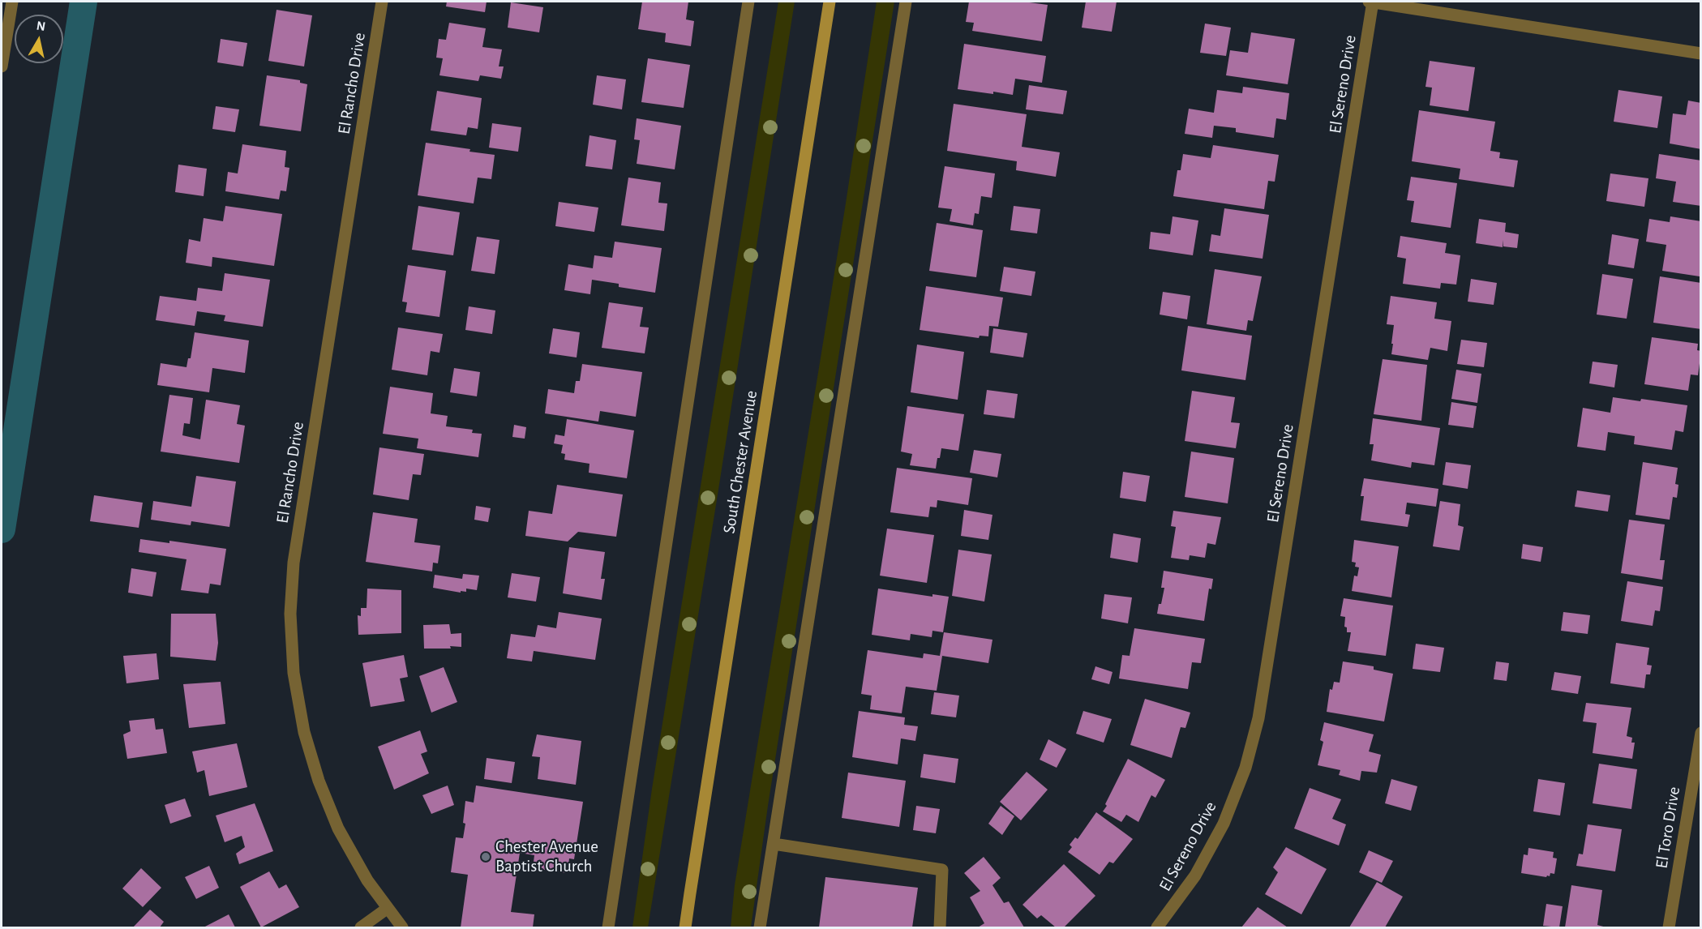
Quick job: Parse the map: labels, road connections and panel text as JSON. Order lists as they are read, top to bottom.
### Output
{
  "streets": {
    "main road": ["South Chester Avenue"],
    "street": ["El Rancho Drive", "El Sereno Drive", "El Toro Drive"]
  },
  "places": ["Chester Avenue Baptist Church"],
  "north": "top"
}
